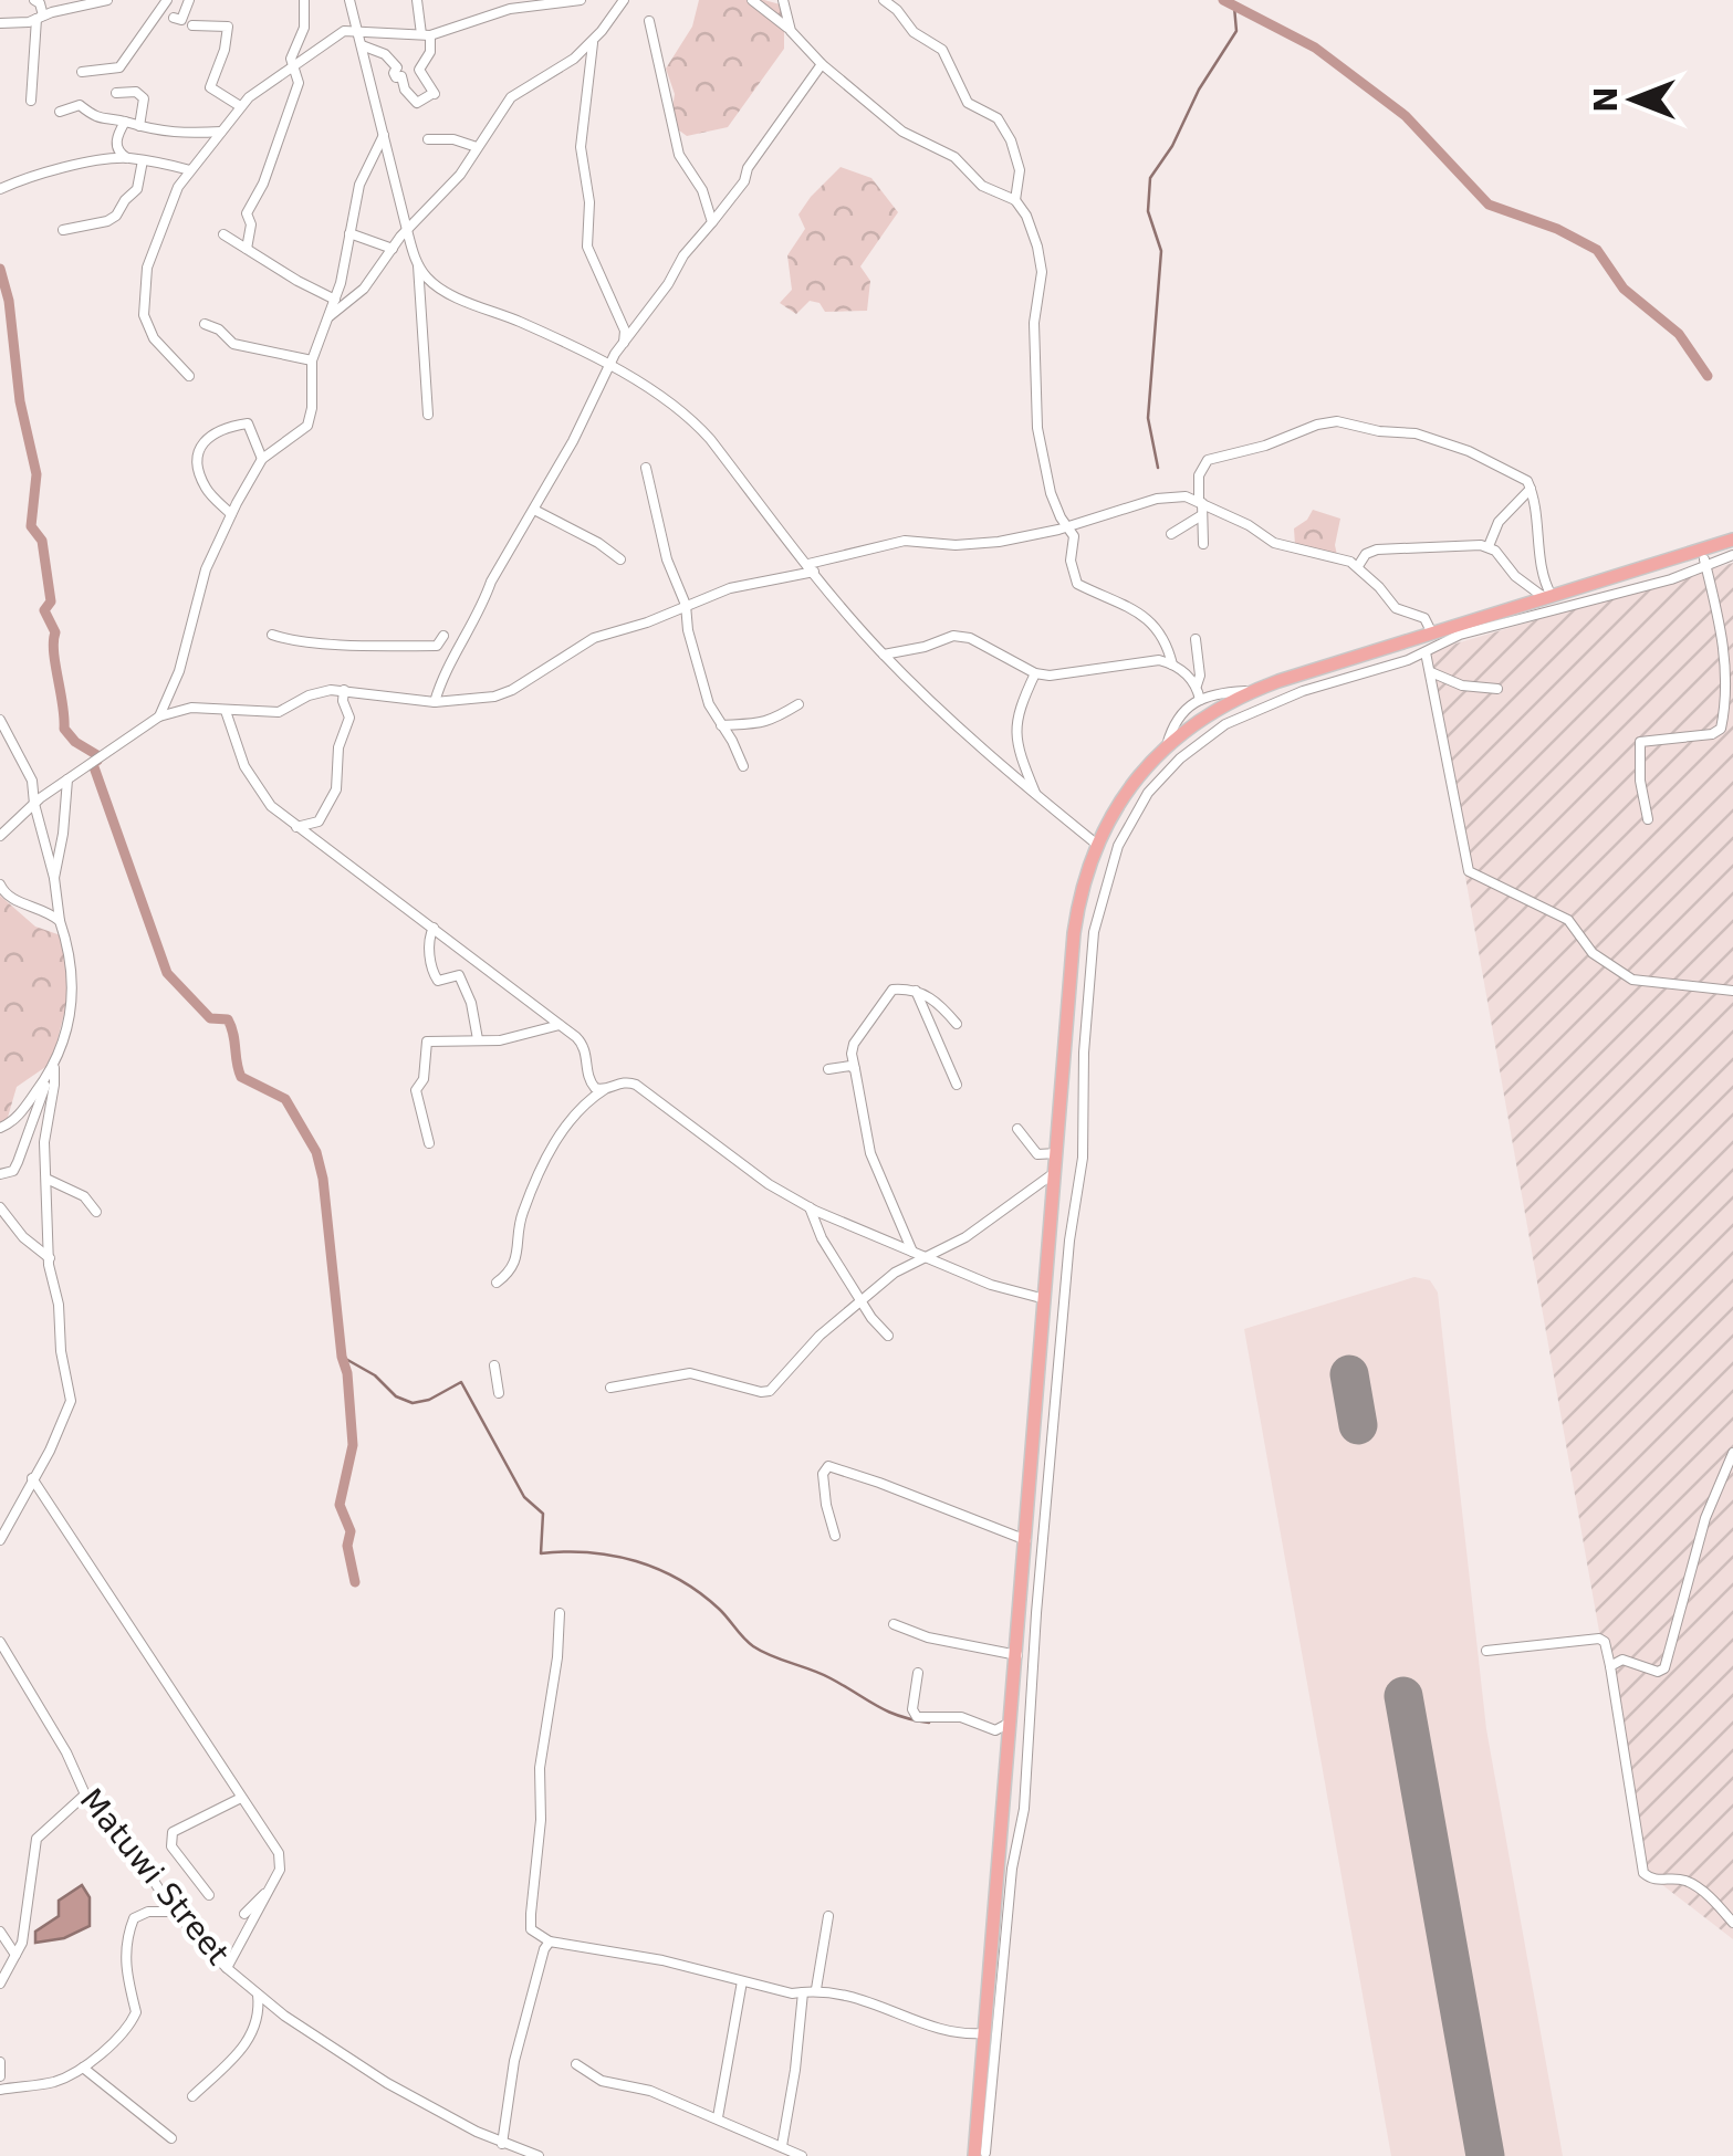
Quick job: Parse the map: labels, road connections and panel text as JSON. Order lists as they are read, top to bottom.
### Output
{
  "streets": {
    "street": ["Matuwi Street"]
  },
  "north": "left"
}
